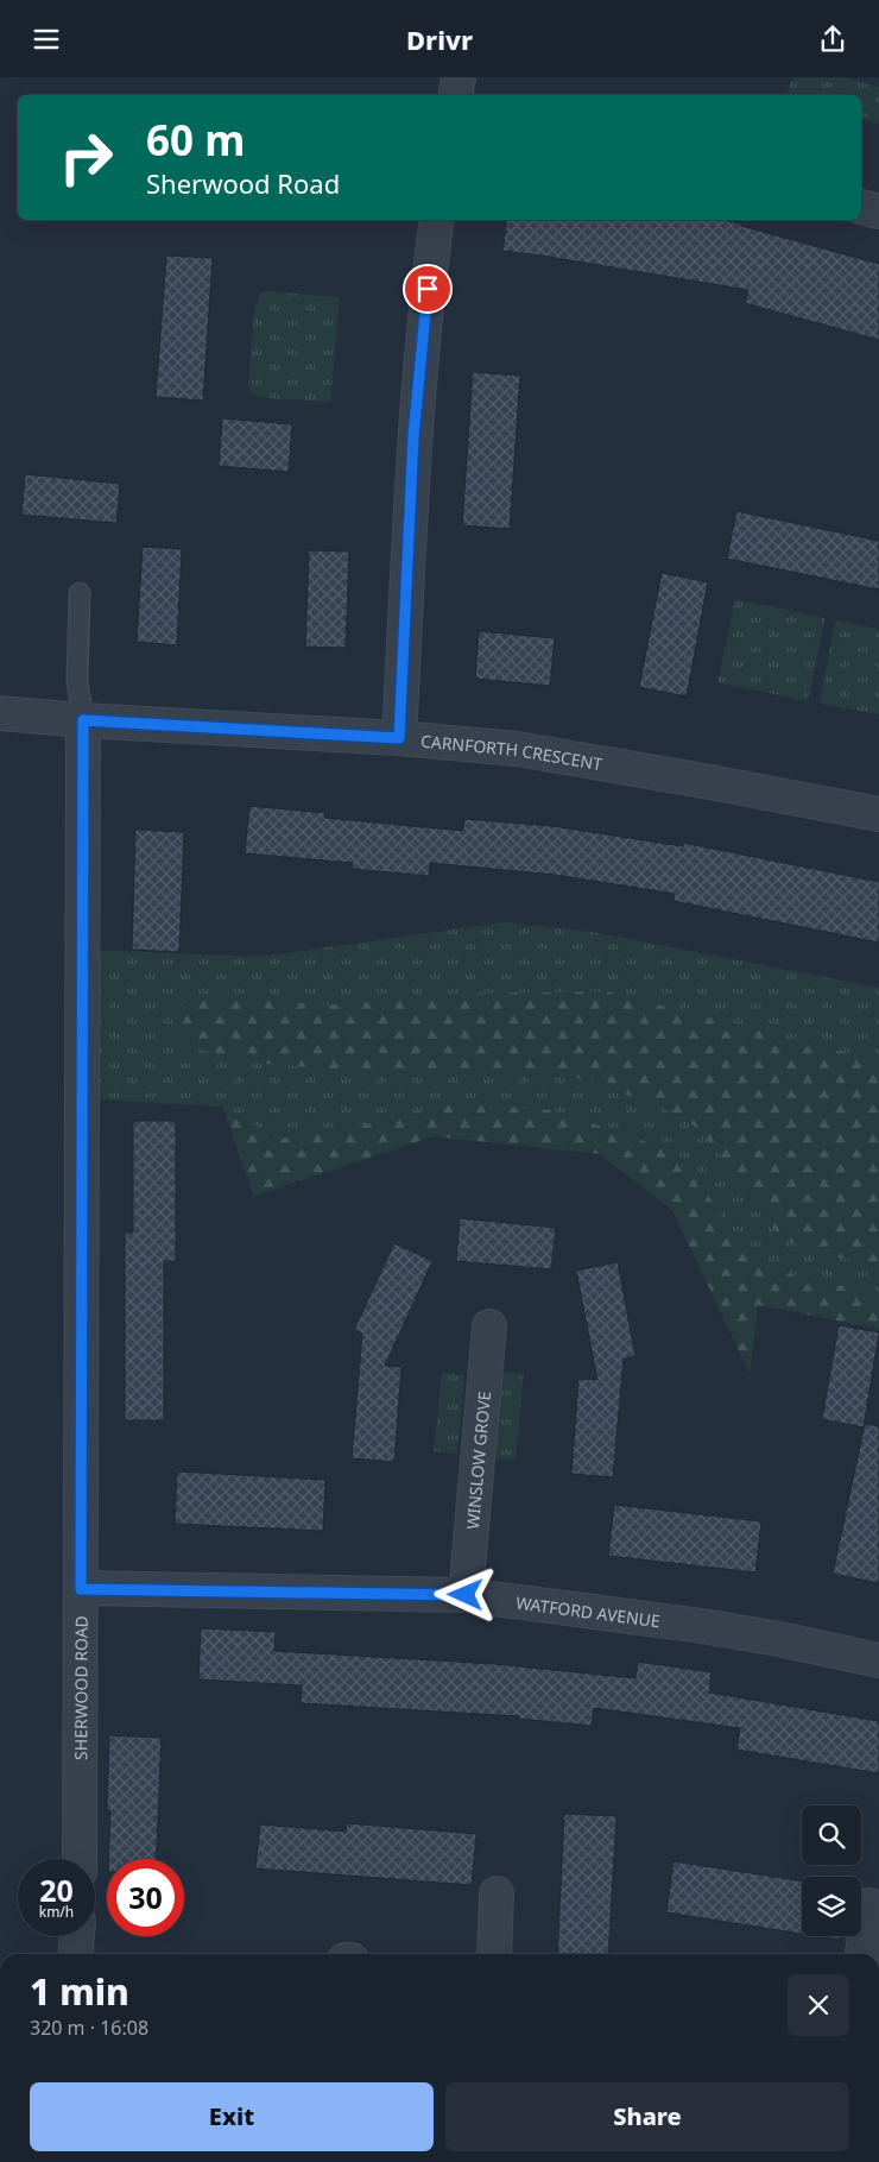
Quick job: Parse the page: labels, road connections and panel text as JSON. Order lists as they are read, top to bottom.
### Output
{
  "streets": {
    "street": [
      "CARNFORTH CRESCENT",
      "WINSLOW GROVE",
      "WATFORD AVENUE",
      "SHERWOOD ROAD"
    ]
  },
  "crossings": [
    ["CARNFORTH CRESCENT", "SHERWOOD ROAD"],
    ["WINSLOW GROVE", "WATFORD AVENUE"],
    ["WATFORD AVENUE", "SHERWOOD ROAD"]
  ],
  "page": {
    "header": "Drivr",
    "turn": ["60 m", "Sherwood Road"],
    "speed": "20 km/h",
    "limit": "30",
    "heading": ["1 min", "320 m · 16:08"],
    "buttons": ["Exit", "Share"]
  }
}
